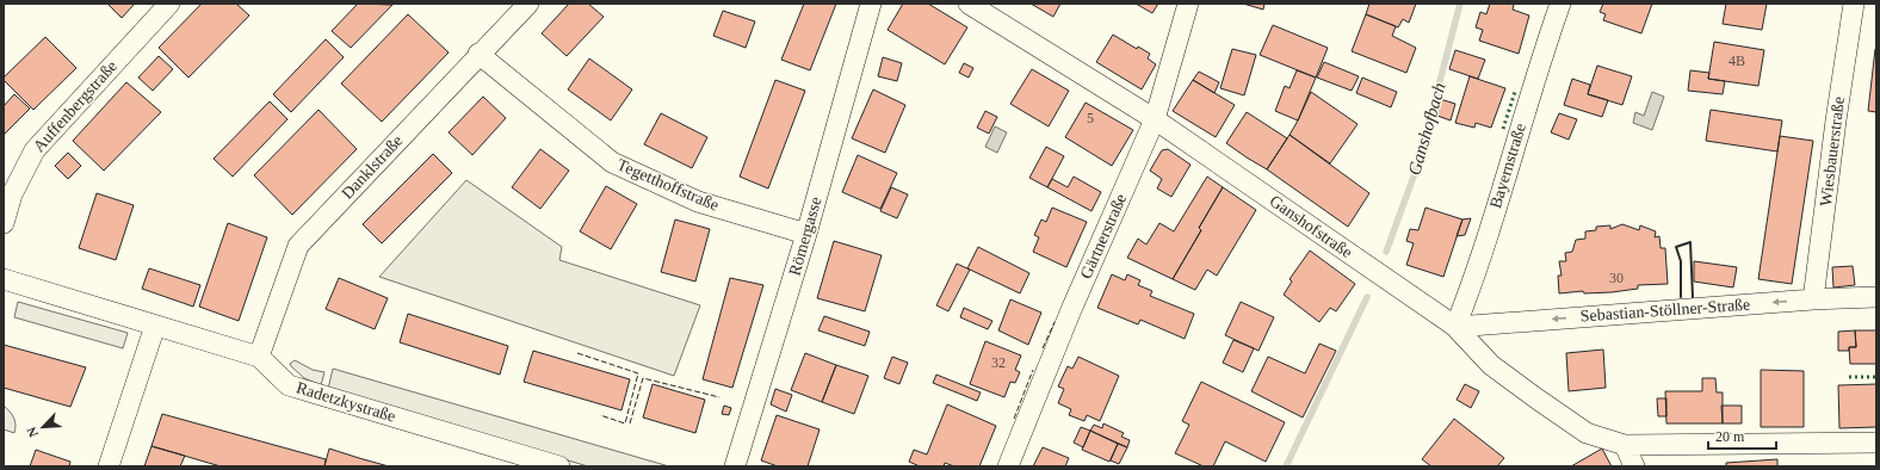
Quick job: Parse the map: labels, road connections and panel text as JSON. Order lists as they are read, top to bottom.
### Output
{
  "streets": {
    "street": [
      "Auffenbergstraße",
      "Wiesbauerstraße",
      "Bayernstraße",
      "Danklstraße",
      "Tegetthoffstraße",
      "Ganshofstraße",
      "Römergasse",
      "Gärtnerstraße",
      "Sebastian-Stöllner-Straße",
      "Radetzkystraße"
    ]
  },
  "crossings": [
    ["Wiesbauerstraße", "Sebastian-Stöllner-Straße"],
    ["Bayernstraße", "Ganshofstraße"],
    ["Bayernstraße", "Sebastian-Stöllner-Straße"],
    ["Danklstraße", "Tegetthoffstraße"],
    ["Danklstraße", "Radetzkystraße"],
    ["Tegetthoffstraße", "Römergasse"],
    ["Ganshofstraße", "Gärtnerstraße"],
    ["Ganshofstraße", "Sebastian-Stöllner-Straße"]
  ],
  "one_way": ["Sebastian-Stöllner-Straße"],
  "water": ["Ganshofbach"],
  "house_numbers": [
    "4B",
    "5",
    "30",
    "32"
  ],
  "scale_bar": "20 m",
  "north": "bottom left"
}
